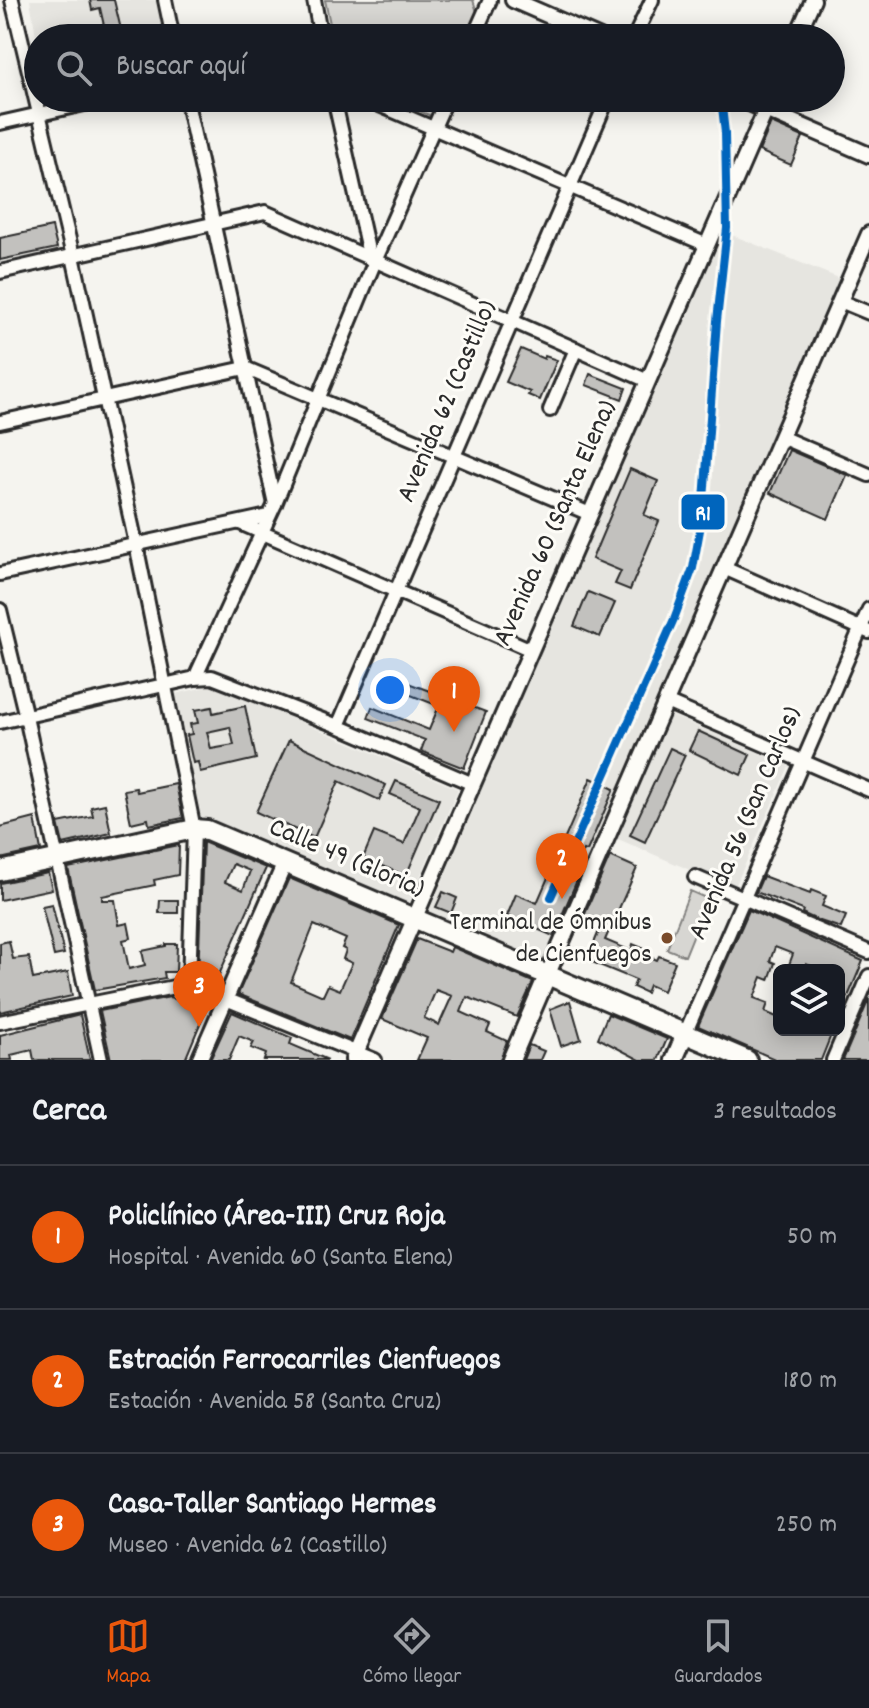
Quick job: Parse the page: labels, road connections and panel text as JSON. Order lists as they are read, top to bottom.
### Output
{
  "streets": {
    "main road": ["Avenida 56 (San Carlos)", "Calle 49 (Gloria)"],
    "street": ["Avenida 62 (Castillo)", "Avenida 60 (Santa Elena)"]
  },
  "crossings": [
    ["Avenida 60 (Santa Elena)", "Calle 49 (Gloria)"],
    ["Avenida 56 (San Carlos)", "Calle 49 (Gloria)"]
  ],
  "places": ["Terminal de Ómnibus de Cienfuegos"],
  "lines": ["transit line R1"],
  "page": {
    "search": "Buscar aquí",
    "pins": ["1", "2", "3"],
    "heading": ["Cerca", "3 resultados"],
    "list": [
      {
        "mark": "1",
        "name": "Policlínico (Área-III) Cruz Roja",
        "note": "Hospital · Avenida 60 (Santa Elena)",
        "value": "50 m"
      },
      {
        "mark": "2",
        "name": "Estración Ferrocarriles Cienfuegos",
        "note": "Estación · Avenida 58 (Santa Cruz)",
        "value": "180 m"
      },
      {
        "mark": "3",
        "name": "Casa-Taller Santiago Hermes",
        "note": "Museo · Avenida 62 (Castillo)",
        "value": "250 m"
      }
    ],
    "nav": ["Mapa", "Cómo llegar", "Guardados"]
  }
}
